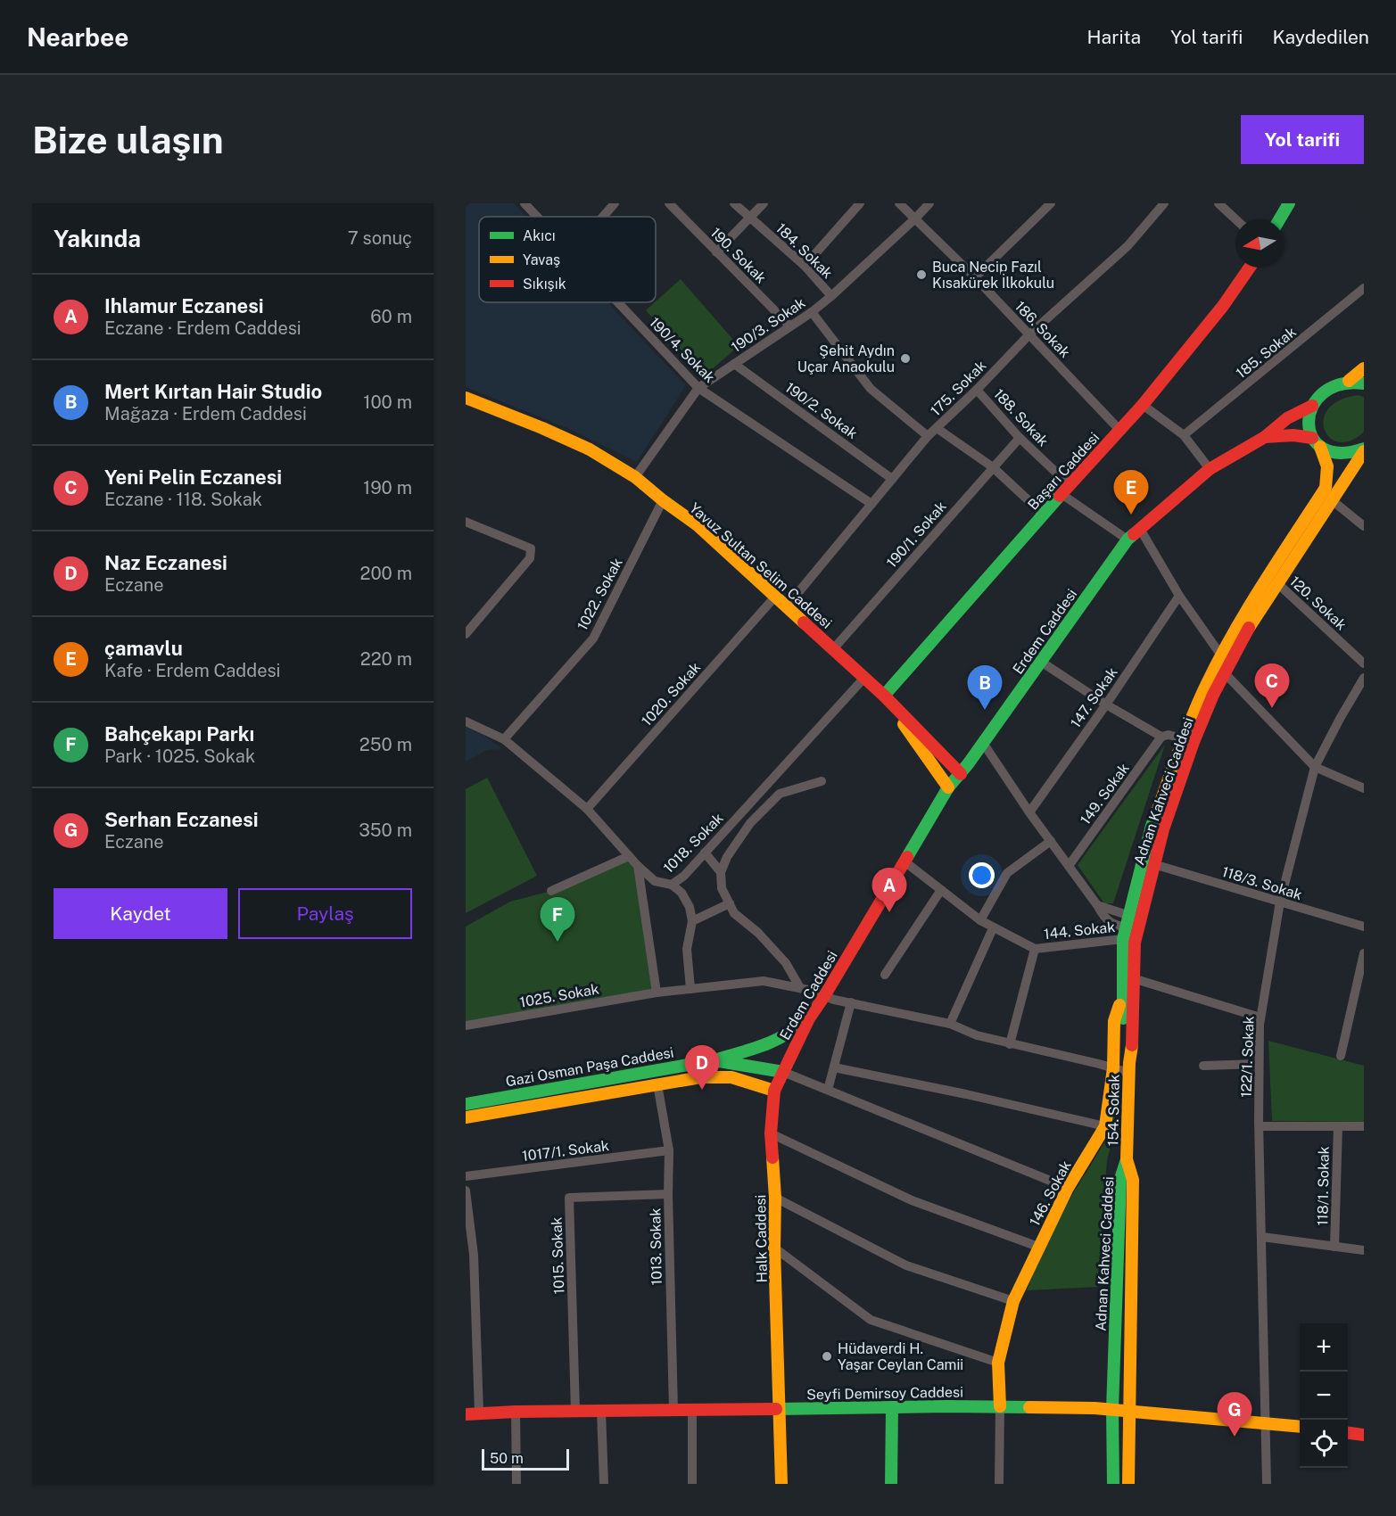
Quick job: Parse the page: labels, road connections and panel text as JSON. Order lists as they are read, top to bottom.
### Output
{
  "streets": {
    "main road": [
      "Başarı Caddesi",
      "Yavuz Sultan Selim Caddesi",
      "Erdem Caddesi",
      "Adnan Kahveci Caddesi",
      "Gazi Osman Paşa Caddesi",
      "154. Sokak",
      "146. Sokak",
      "Halk Caddesi",
      "Seyfi Demirsoy Caddesi"
    ],
    "street": [
      "184. Sokak",
      "190. Sokak",
      "190/3. Sokak",
      "186. Sokak",
      "190/4. Sokak",
      "185. Sokak",
      "175. Sokak",
      "190/2. Sokak",
      "188. Sokak",
      "190/1. Sokak",
      "1022. Sokak",
      "120. Sokak",
      "1020. Sokak",
      "147. Sokak",
      "149. Sokak",
      "1018. Sokak",
      "118/3. Sokak",
      "144. Sokak",
      "1025. Sokak",
      "122/1. Sokak",
      "1017/1. Sokak",
      "118/1. Sokak",
      "1013. Sokak",
      "1015. Sokak"
    ]
  },
  "crossings": [
    ["184. Sokak", "190/3. Sokak"],
    ["190. Sokak", "190/3. Sokak"],
    ["190/3. Sokak", "186. Sokak"],
    ["190/3. Sokak", "190/4. Sokak"],
    ["190/3. Sokak", "190/2. Sokak"],
    ["190/3. Sokak", "Yavuz Sultan Selim Caddesi"],
    ["186. Sokak", "175. Sokak"],
    ["186. Sokak", "Başarı Caddesi"],
    ["190/4. Sokak", "175. Sokak"],
    ["175. Sokak", "190/2. Sokak"],
    ["175. Sokak", "188. Sokak"],
    ["175. Sokak", "Yavuz Sultan Selim Caddesi"],
    ["188. Sokak", "Başarı Caddesi"],
    ["188. Sokak", "190/1. Sokak"],
    ["188. Sokak", "Erdem Caddesi"],
    ["Başarı Caddesi", "Yavuz Sultan Selim Caddesi"],
    ["190/1. Sokak", "Yavuz Sultan Selim Caddesi"],
    ["Yavuz Sultan Selim Caddesi", "1022. Sokak"],
    ["Yavuz Sultan Selim Caddesi", "Erdem Caddesi"],
    ["Yavuz Sultan Selim Caddesi", "1020. Sokak"],
    ["Yavuz Sultan Selim Caddesi", "1018. Sokak"],
    ["1022. Sokak", "1018. Sokak"],
    ["120. Sokak", "Adnan Kahveci Caddesi"],
    ["Erdem Caddesi", "Adnan Kahveci Caddesi"],
    ["Erdem Caddesi", "144. Sokak"],
    ["Erdem Caddesi", "1025. Sokak"],
    ["Erdem Caddesi", "Gazi Osman Paşa Caddesi"],
    ["Erdem Caddesi", "Halk Caddesi"],
    ["1020. Sokak", "1018. Sokak"],
    ["Adnan Kahveci Caddesi", "118/3. Sokak"],
    ["Adnan Kahveci Caddesi", "144. Sokak"],
    ["Adnan Kahveci Caddesi", "1025. Sokak"],
    ["Adnan Kahveci Caddesi", "154. Sokak"],
    ["Adnan Kahveci Caddesi", "146. Sokak"],
    ["Adnan Kahveci Caddesi", "Seyfi Demirsoy Caddesi"],
    ["118/3. Sokak", "122/1. Sokak"],
    ["1025. Sokak", "154. Sokak"],
    ["1025. Sokak", "146. Sokak"],
    ["122/1. Sokak", "Seyfi Demirsoy Caddesi"],
    ["Gazi Osman Paşa Caddesi", "Halk Caddesi"],
    ["Gazi Osman Paşa Caddesi", "1013. Sokak"],
    ["1017/1. Sokak", "1013. Sokak"],
    ["146. Sokak", "Seyfi Demirsoy Caddesi"],
    ["Halk Caddesi", "Seyfi Demirsoy Caddesi"],
    ["1013. Sokak", "1015. Sokak"],
    ["1013. Sokak", "Seyfi Demirsoy Caddesi"],
    ["1015. Sokak", "Seyfi Demirsoy Caddesi"]
  ],
  "places": ["Buca Necip Fazıl Kısakürek İlkokulu", "Şehit Aydın Uçar Anaokulu", "Hüdaverdi H. Yaşar Ceylan Camii"],
  "legend": ["Akıcı", "Yavaş", "Sıkışık"],
  "scale_bar": "50 m",
  "north": "left",
  "page": {
    "header": "Nearbee",
    "nav": ["Harita", "Yol tarifi", "Kaydedilen"],
    "buttons": [
      "Yol tarifi",
      ["Kaydet", "Paylaş"]
    ],
    "title": "Bize ulaşın",
    "heading": ["Yakında", "7 sonuç"],
    "list": [
      {
        "mark": "A",
        "name": "Ihlamur Eczanesi",
        "note": "Eczane · Erdem Caddesi",
        "value": "60 m"
      },
      {
        "mark": "B",
        "name": "Mert Kırtan Hair Studio",
        "note": "Mağaza · Erdem Caddesi",
        "value": "100 m"
      },
      {
        "mark": "C",
        "name": "Yeni Pelin Eczanesi",
        "note": "Eczane · 118. Sokak",
        "value": "190 m"
      },
      {
        "mark": "D",
        "name": "Naz Eczanesi",
        "note": "Eczane",
        "value": "200 m"
      },
      {
        "mark": "E",
        "name": "çamavlu",
        "note": "Kafe · Erdem Caddesi",
        "value": "220 m"
      },
      {
        "mark": "F",
        "name": "Bahçekapı Parkı",
        "note": "Park · 1025. Sokak",
        "value": "250 m"
      },
      {
        "mark": "G",
        "name": "Serhan Eczanesi",
        "note": "Eczane",
        "value": "350 m"
      }
    ],
    "pins": [
      "E",
      "C",
      "B",
      "A",
      "F",
      "D",
      "G"
    ],
    "map_buttons": ["+", "−"],
    "scale": "50 m"
  }
}
